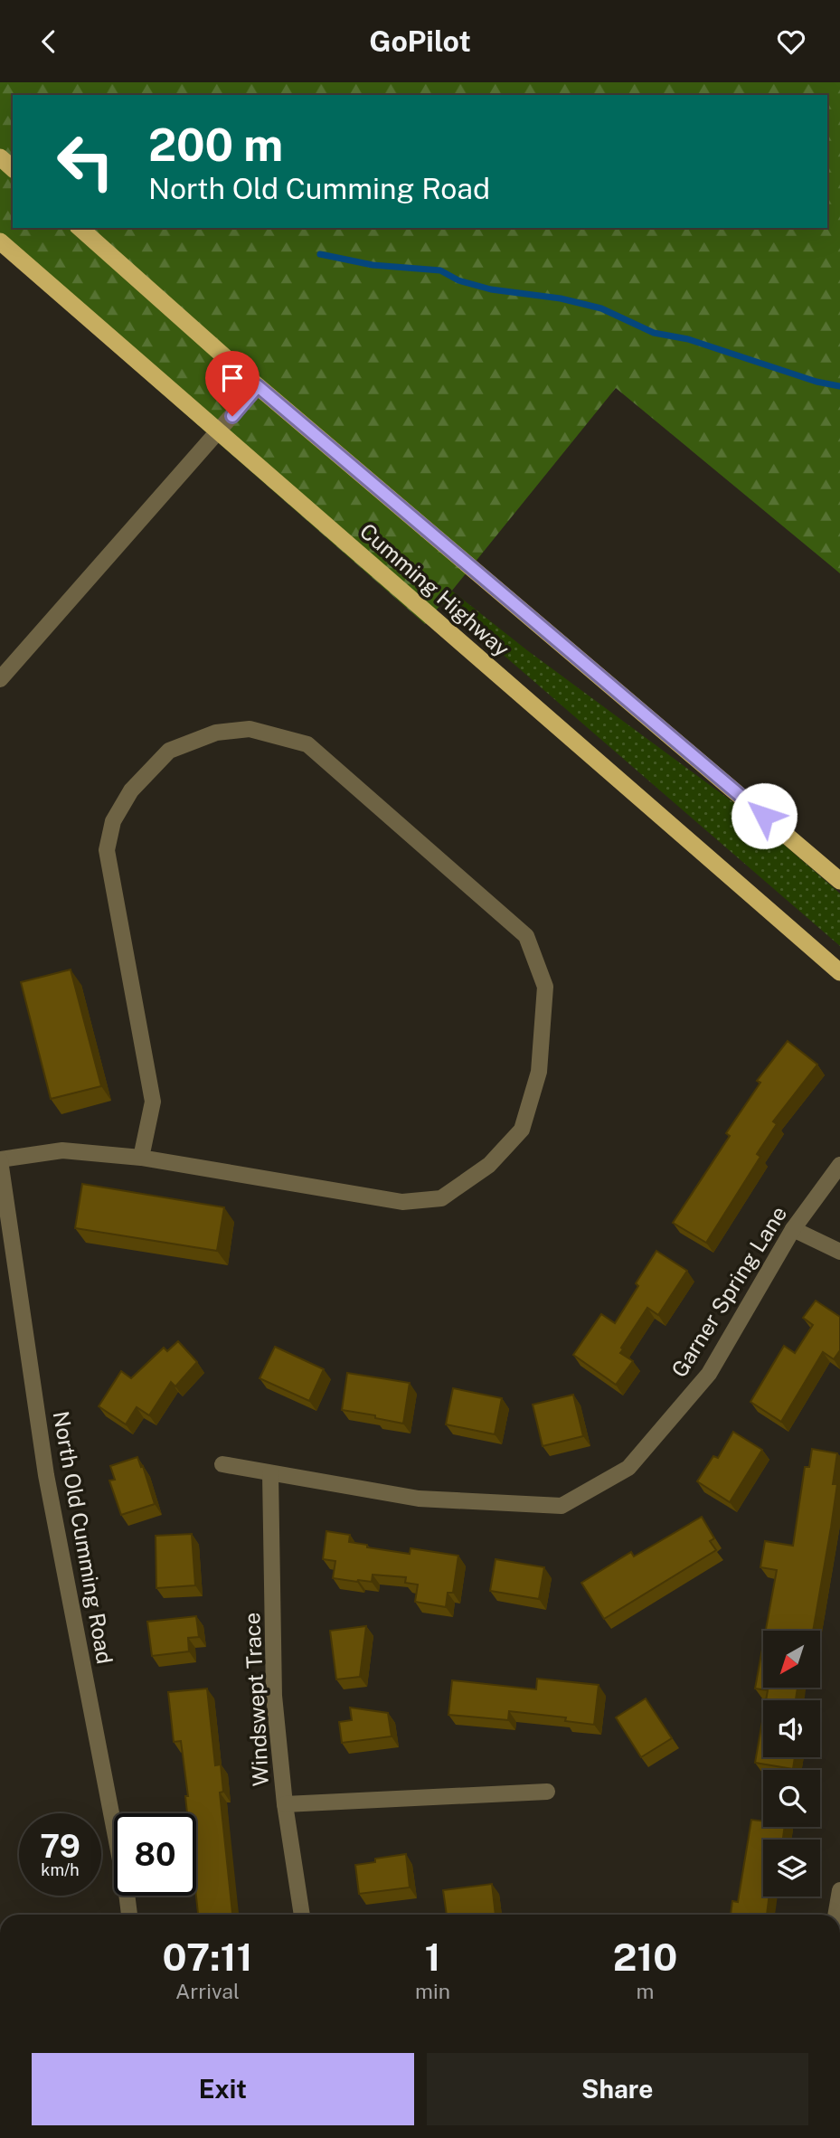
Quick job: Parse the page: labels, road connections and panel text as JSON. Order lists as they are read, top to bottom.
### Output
{
  "streets": {
    "highway": ["Cumming Highway"],
    "street": ["Garner Spring Lane", "North Old Cumming Road", "Windswept Trace"]
  },
  "crossings": [
    ["Garner Spring Lane", "Windswept Trace"]
  ],
  "north": "bottom left",
  "page": {
    "header": "GoPilot",
    "turn": ["200 m", "North Old Cumming Road"],
    "speed": "79 km/h",
    "limit": "80",
    "eta": [
      "07:11",
      "Arrival",
      "1",
      "min",
      "210",
      "m"
    ],
    "buttons": ["Exit", "Share"]
  }
}
